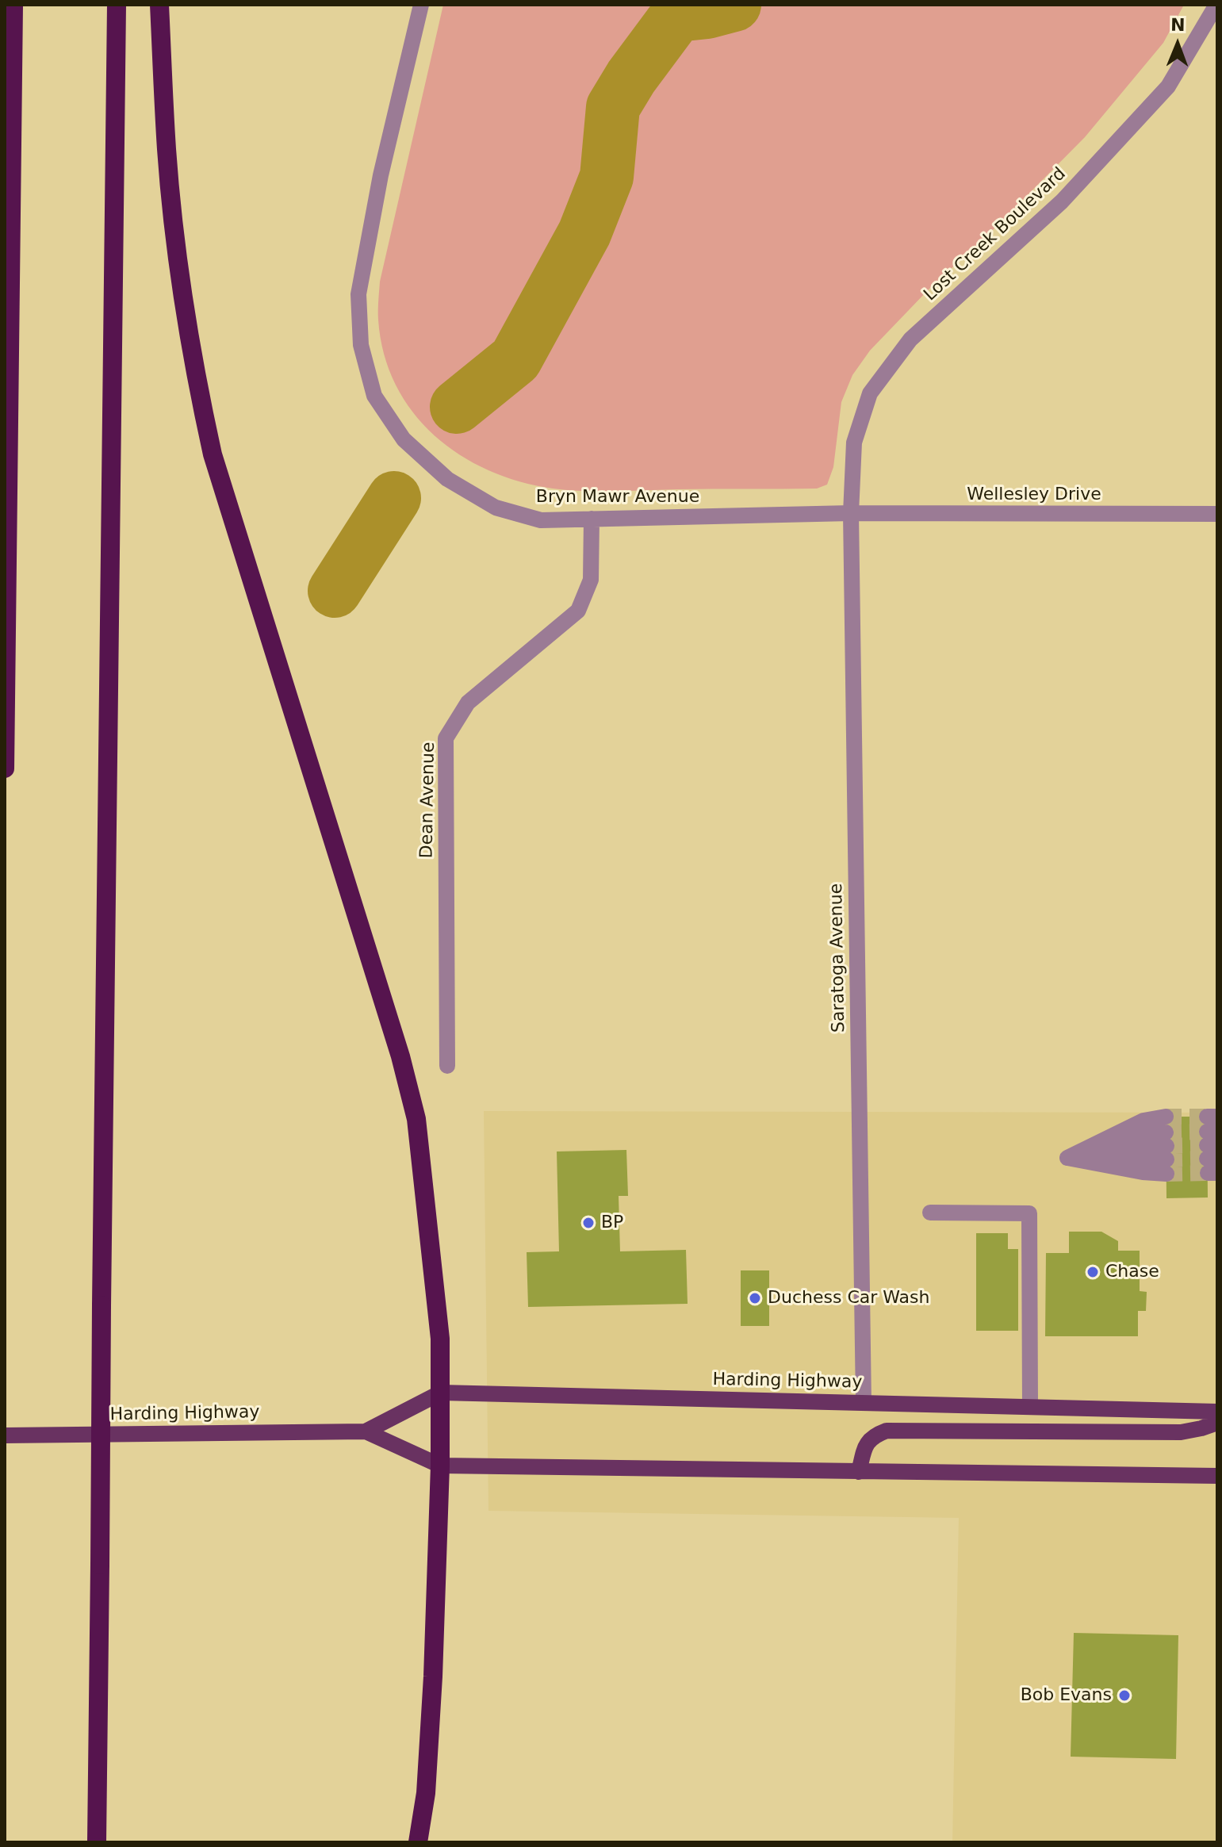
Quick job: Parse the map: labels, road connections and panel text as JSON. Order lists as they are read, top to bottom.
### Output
{
  "streets": {
    "main road": ["Harding Highway"],
    "street": [
      "Lost Creek Boulevard",
      "Wellesley Drive",
      "Bryn Mawr Avenue",
      "Dean Avenue",
      "Saratoga Avenue"
    ]
  },
  "crossings": [
    ["Lost Creek Boulevard", "Wellesley Drive"],
    ["Lost Creek Boulevard", "Bryn Mawr Avenue"],
    ["Lost Creek Boulevard", "Saratoga Avenue"],
    ["Wellesley Drive", "Bryn Mawr Avenue"],
    ["Wellesley Drive", "Saratoga Avenue"],
    ["Bryn Mawr Avenue", "Dean Avenue"],
    ["Bryn Mawr Avenue", "Saratoga Avenue"],
    ["Saratoga Avenue", "Harding Highway"]
  ],
  "places": [
    "BP",
    "Chase",
    "Duchess Car Wash",
    "Bob Evans"
  ],
  "north": "top"
}
